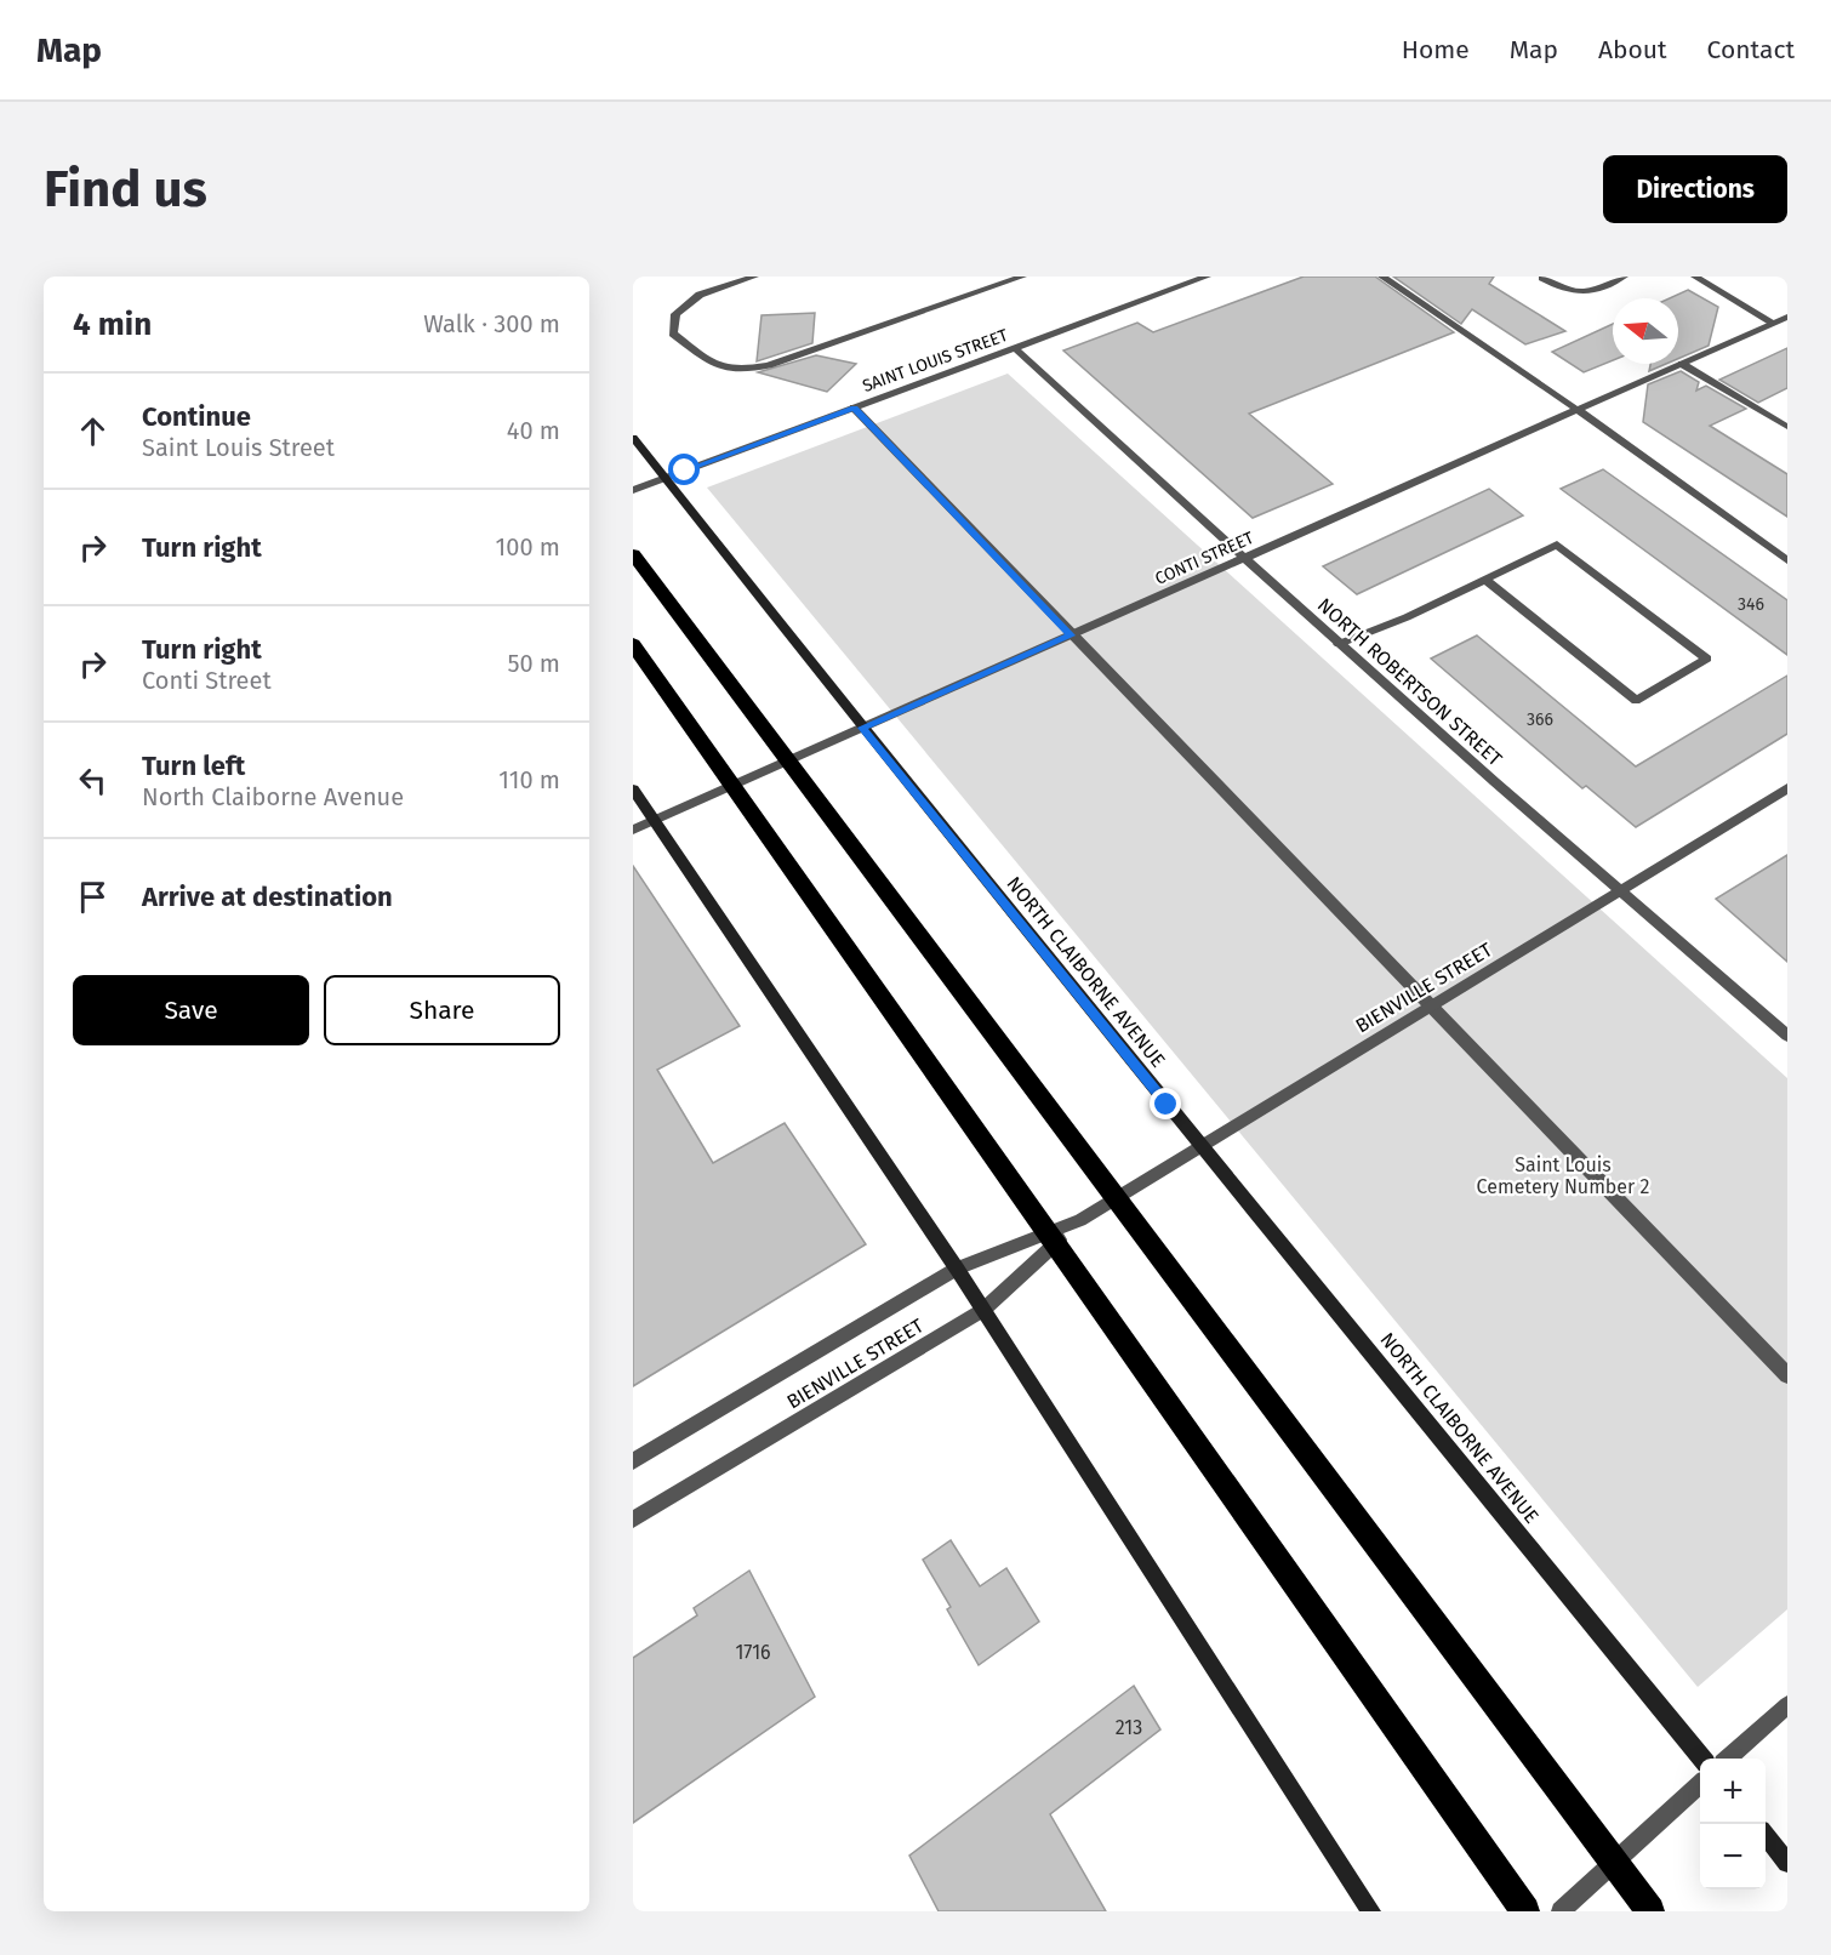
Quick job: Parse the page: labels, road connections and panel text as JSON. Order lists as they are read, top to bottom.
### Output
{
  "streets": {
    "main road": ["NORTH CLAIBORNE AVENUE"],
    "street": [
      "SAINT LOUIS STREET",
      "CONTI STREET",
      "NORTH ROBERTSON STREET",
      "BIENVILLE STREET"
    ]
  },
  "crossings": [
    ["SAINT LOUIS STREET", "NORTH ROBERTSON STREET"],
    ["SAINT LOUIS STREET", "NORTH CLAIBORNE AVENUE"],
    ["CONTI STREET", "NORTH ROBERTSON STREET"],
    ["CONTI STREET", "NORTH CLAIBORNE AVENUE"],
    ["NORTH ROBERTSON STREET", "BIENVILLE STREET"],
    ["NORTH CLAIBORNE AVENUE", "BIENVILLE STREET"]
  ],
  "parks": ["Saint Louis Cemetery Number 2"],
  "house_numbers": [
    "346",
    "366",
    "1716",
    "213"
  ],
  "north": "left",
  "page": {
    "header": "Map",
    "nav": [
      "Home",
      "Map",
      "About",
      "Contact"
    ],
    "buttons": [
      "Directions",
      ["Save", "Share"]
    ],
    "title": "Find us",
    "heading": ["4 min", "Walk · 300 m"],
    "list": [
      ["Continue", "Saint Louis Street", "40 m"],
      ["Turn right", "100 m"],
      ["Turn right", "Conti Street", "50 m"],
      ["Turn left", "North Claiborne Avenue", "110 m"],
      "Arrive at destination"
    ],
    "map_buttons": ["+", "−"]
  }
}
